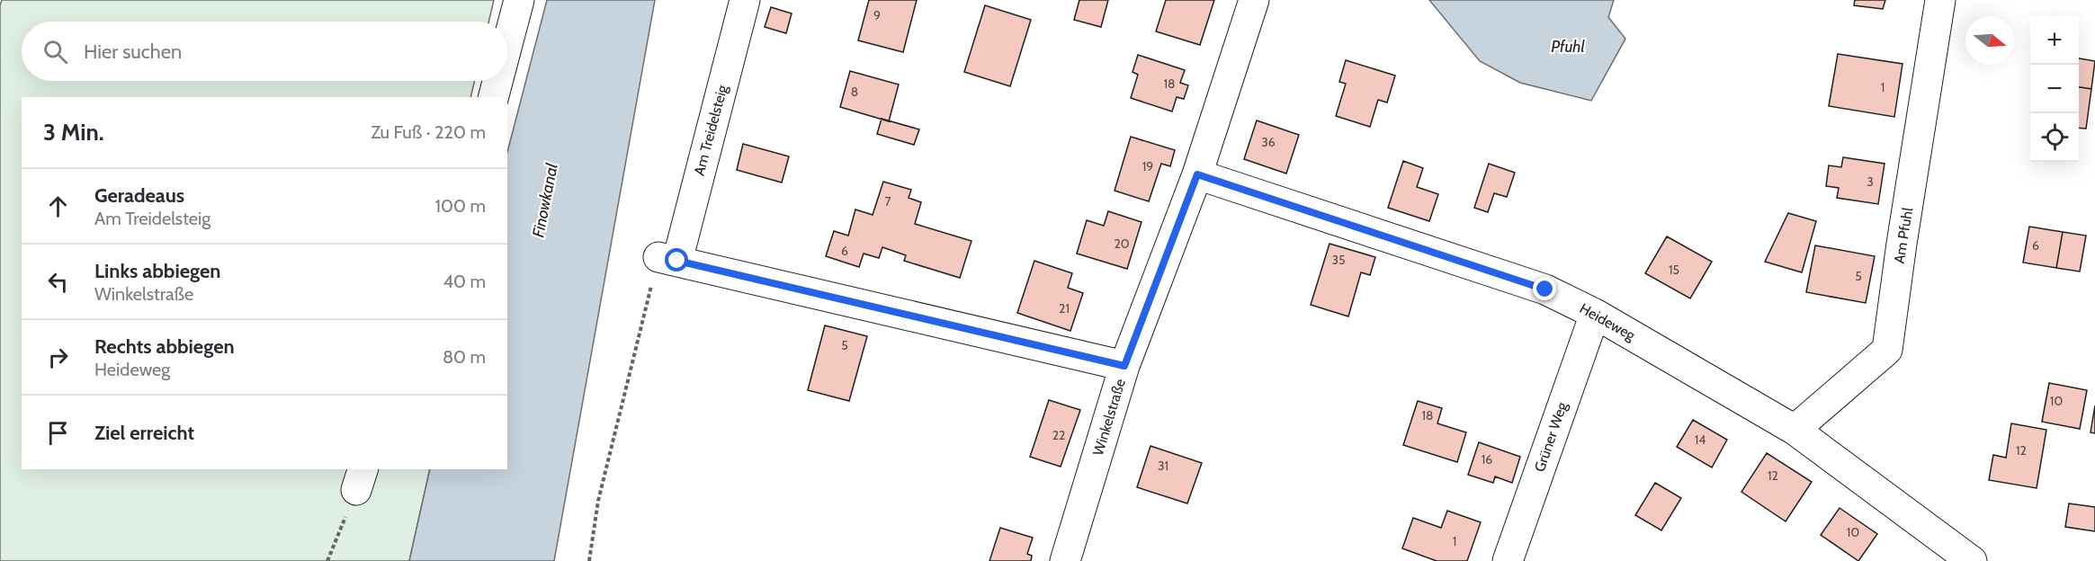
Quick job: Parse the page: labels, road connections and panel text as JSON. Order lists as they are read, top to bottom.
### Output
{
  "streets": {
    "street": [
      "Am Treidelsteig",
      "Am Pfuhl",
      "Heideweg",
      "Winkelstraße",
      "Grüner Weg"
    ]
  },
  "crossings": [
    ["Am Treidelsteig", "Winkelstraße"],
    ["Am Pfuhl", "Heideweg"],
    ["Heideweg", "Winkelstraße"],
    ["Heideweg", "Grüner Weg"]
  ],
  "water": ["Pfuhl", "Finowkanal"],
  "house_numbers": [
    "9",
    "18",
    "1",
    "8",
    "36",
    "19",
    "3",
    "7",
    "20",
    "6",
    "6",
    "35",
    "15",
    "5",
    "21",
    "5",
    "10",
    "18",
    "22",
    "14",
    "12",
    "16",
    "31",
    "12",
    "10",
    "1"
  ],
  "north": "right",
  "page": {
    "map_buttons": ["+", "−"],
    "search": "Hier suchen",
    "heading": ["3 Min.", "Zu Fuß · 220 m"],
    "list": [
      ["Geradeaus", "Am Treidelsteig", "100 m"],
      ["Links abbiegen", "Winkelstraße", "40 m"],
      ["Rechts abbiegen", "Heideweg", "80 m"],
      "Ziel erreicht"
    ]
  }
}
